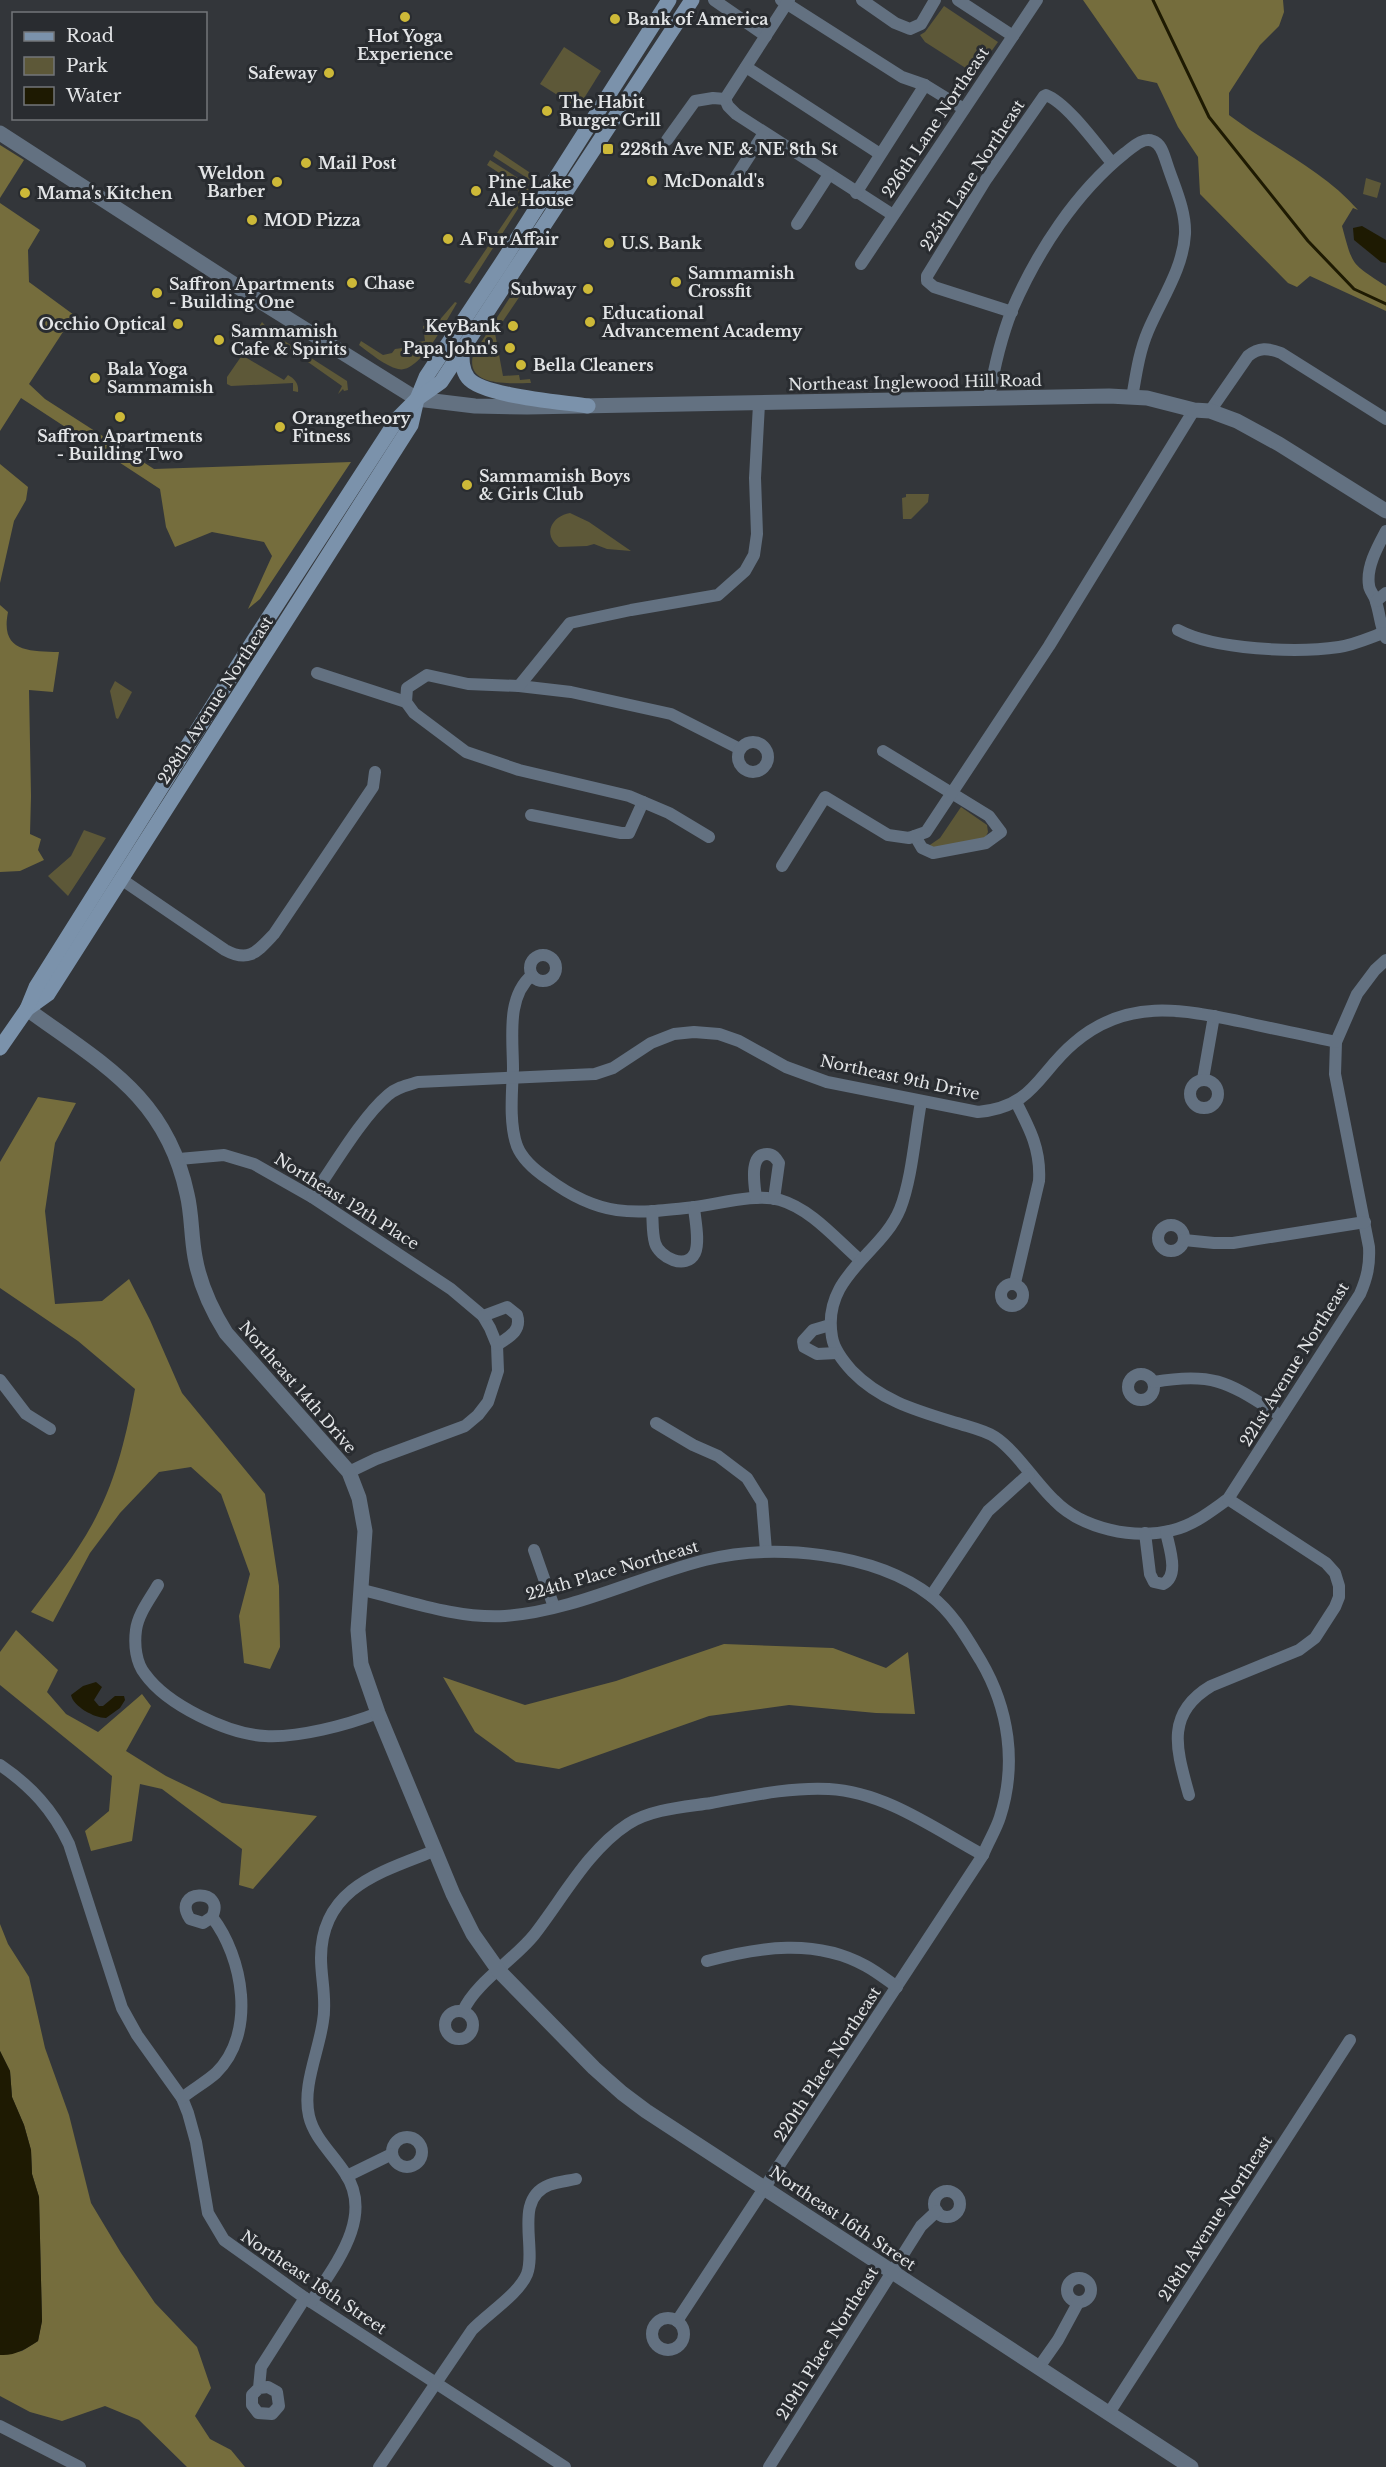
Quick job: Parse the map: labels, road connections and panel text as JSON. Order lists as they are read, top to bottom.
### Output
{
  "streets": {
    "main road": ["228th Avenue Northeast"],
    "street": [
      "226th Lane Northeast",
      "225th Lane Northeast",
      "Northeast Inglewood Hill Road",
      "Northeast 9th Drive",
      "Northeast 12th Place",
      "221st Avenue Northeast",
      "Northeast 14th Drive",
      "224th Place Northeast",
      "220th Place Northeast",
      "Northeast 16th Street",
      "218th Avenue Northeast",
      "Northeast 18th Street",
      "219th Place Northeast"
    ]
  },
  "crossings": [
    ["Northeast Inglewood Hill Road", "228th Avenue Northeast"],
    ["Northeast 9th Drive", "Northeast 12th Place"],
    ["Northeast 9th Drive", "221st Avenue Northeast"],
    ["Northeast 12th Place", "Northeast 14th Drive"],
    ["Northeast 14th Drive", "224th Place Northeast"],
    ["Northeast 14th Drive", "Northeast 16th Street"],
    ["220th Place Northeast", "Northeast 16th Street"],
    ["Northeast 16th Street", "218th Avenue Northeast"],
    ["Northeast 16th Street", "219th Place Northeast"]
  ],
  "places": {
    "other": [
      "Hot Yoga Experience",
      "Bank of America",
      "Safeway",
      "The Habit Burger Grill",
      "Mail Post",
      "McDonald's",
      "Weldon Barber",
      "Pine Lake Ale House",
      "Mama's Kitchen",
      "MOD Pizza",
      "A Fur Affair",
      "U.S. Bank",
      "Sammamish Crossfit",
      "Chase",
      "Subway",
      "Saffron Apartments - Building One",
      "Educational Advancement Academy",
      "Occhio Optical",
      "KeyBank",
      "Sammamish Cafe & Spirits",
      "Papa John's",
      "Bella Cleaners",
      "Bala Yoga Sammamish",
      "Saffron Apartments - Building Two",
      "Orangetheory Fitness",
      "Sammamish Boys & Girls Club"
    ],
    "transit": ["228th Ave NE & NE 8th St"]
  },
  "legend": ["Road", "Park", "Water"]
}
